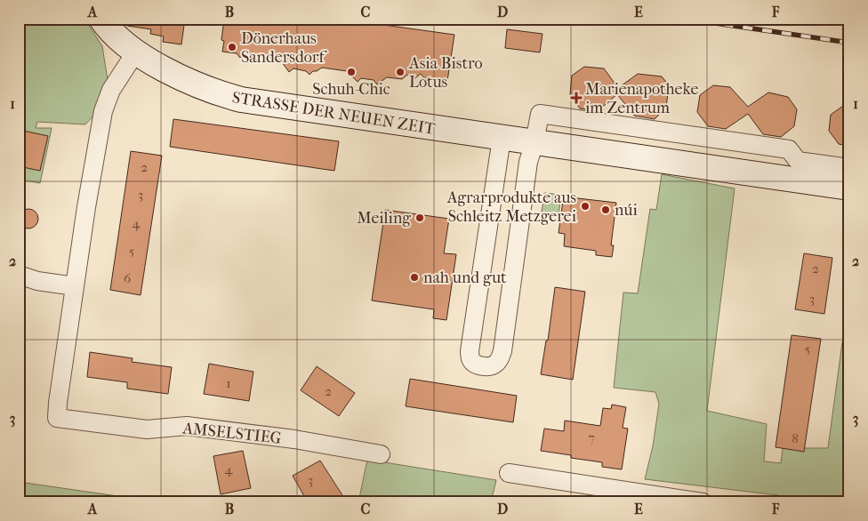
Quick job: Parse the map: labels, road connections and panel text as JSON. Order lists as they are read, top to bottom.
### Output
{
  "streets": {
    "street": ["STRASSE DER NEUEN ZEIT", "AMSELSTIEG"]
  },
  "places": {
    "other": [
      "Dönerhaus Sandersdorf",
      "Schuh-Chic",
      "Asia Bistro Lotus",
      "Agrarprodukte aus Schleitz Metzgerei",
      "núi",
      "Meiling",
      "nah und gut"
    ],
    "health": ["Marienapotheke im Zentrum"]
  },
  "house_numbers": [
    "2",
    "3",
    "4",
    "5",
    "2",
    "6",
    "3",
    "5",
    "1",
    "2",
    "7",
    "8",
    "4",
    "3"
  ],
  "grid": {
    "columns": [
      "A",
      "B",
      "C",
      "D",
      "E",
      "F"
    ],
    "rows": ["1", "2", "3"]
  }
}
